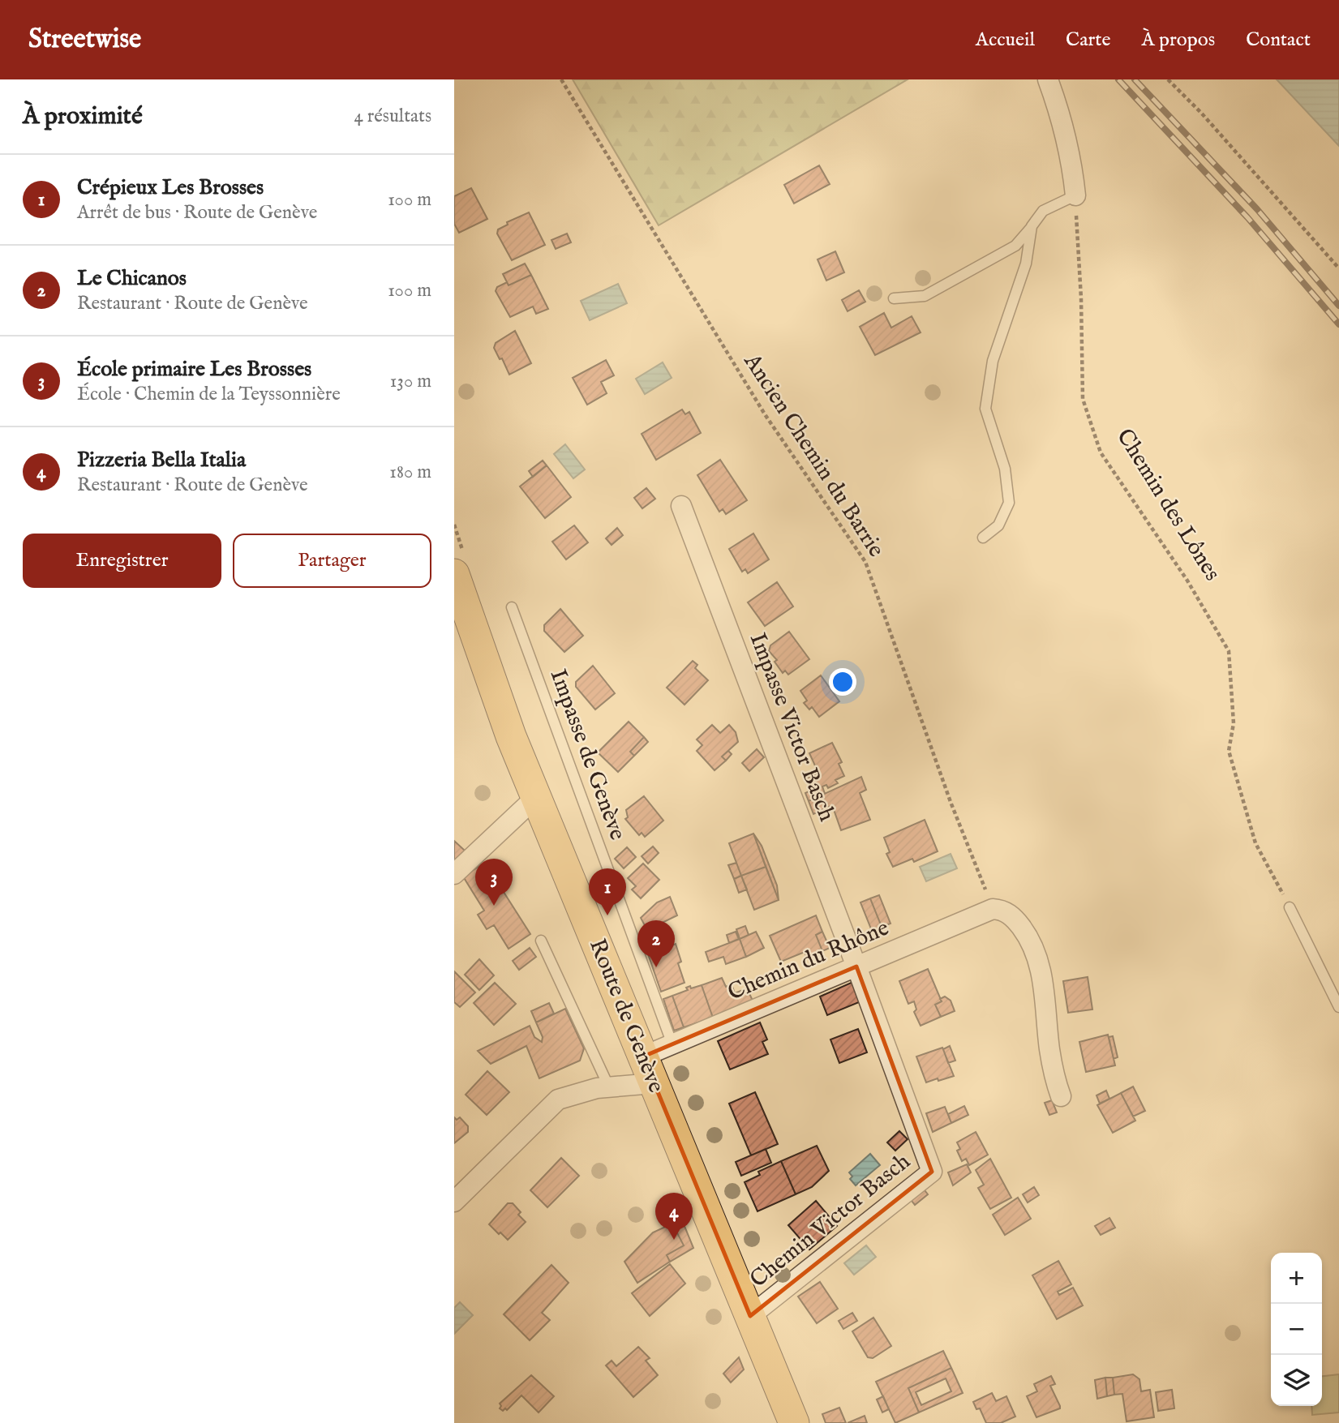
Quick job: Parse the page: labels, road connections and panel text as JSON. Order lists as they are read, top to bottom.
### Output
{
  "streets": {
    "main road": ["Route de Genève"],
    "street": ["Impasse Victor Basch", "Chemin du Rhône", "Chemin Victor Basch"],
    "lane": ["Impasse de Genève"],
    "path": ["Ancien Chemin du Barrie", "Chemin des Lônes"]
  },
  "crossings": [
    ["Ancien Chemin du Barrie", "Chemin du Rhône"],
    ["Impasse Victor Basch", "Chemin du Rhône"],
    ["Impasse Victor Basch", "Chemin Victor Basch"],
    ["Impasse de Genève", "Chemin du Rhône"],
    ["Chemin du Rhône", "Route de Genève"],
    ["Chemin du Rhône", "Chemin Victor Basch"],
    ["Route de Genève", "Chemin Victor Basch"]
  ],
  "page": {
    "header": "Streetwise",
    "nav": [
      "Accueil",
      "Carte",
      "À propos",
      "Contact"
    ],
    "heading": ["À proximité", "4 résultats"],
    "list": [
      {
        "mark": "1",
        "name": "Crépieux Les Brosses",
        "note": "Arrêt de bus · Route de Genève",
        "value": "100 m"
      },
      {
        "mark": "2",
        "name": "Le Chicanos",
        "note": "Restaurant · Route de Genève",
        "value": "100 m"
      },
      {
        "mark": "3",
        "name": "École primaire Les Brosses",
        "note": "École · Chemin de la Teyssonnière",
        "value": "130 m"
      },
      {
        "mark": "4",
        "name": "Pizzeria Bella Italia",
        "note": "Restaurant · Route de Genève",
        "value": "180 m"
      }
    ],
    "buttons": ["Enregistrer", "Partager"],
    "pins": [
      "3",
      "1",
      "2",
      "4"
    ],
    "map_buttons": ["+", "−"]
  }
}
